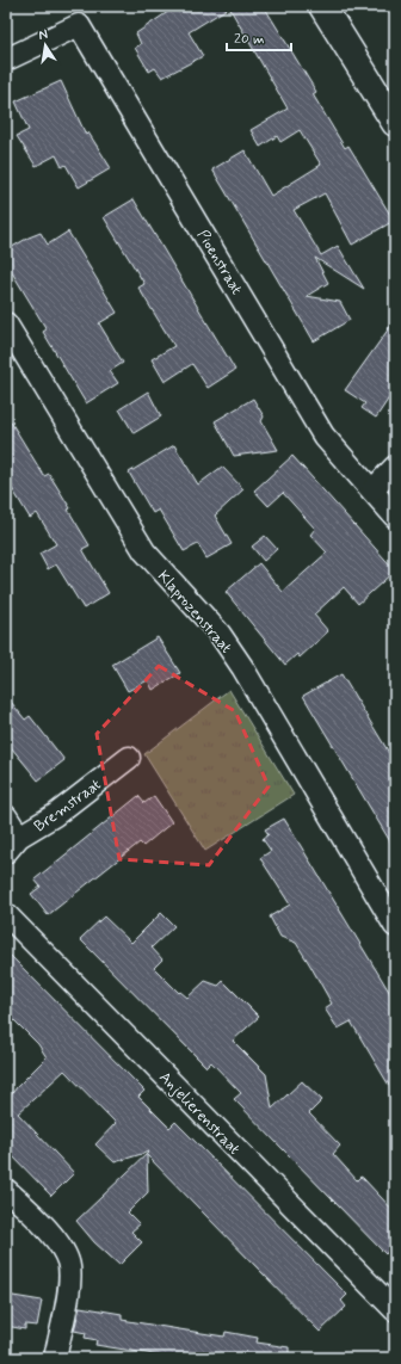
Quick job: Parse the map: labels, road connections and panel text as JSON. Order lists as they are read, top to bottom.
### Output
{
  "streets": {
    "street": [
      "Pioenstraat",
      "Klaprozenstraat",
      "Bremstraat",
      "Anjelierenstraat"
    ]
  },
  "scale_bar": "20 m",
  "north": "top"
}
